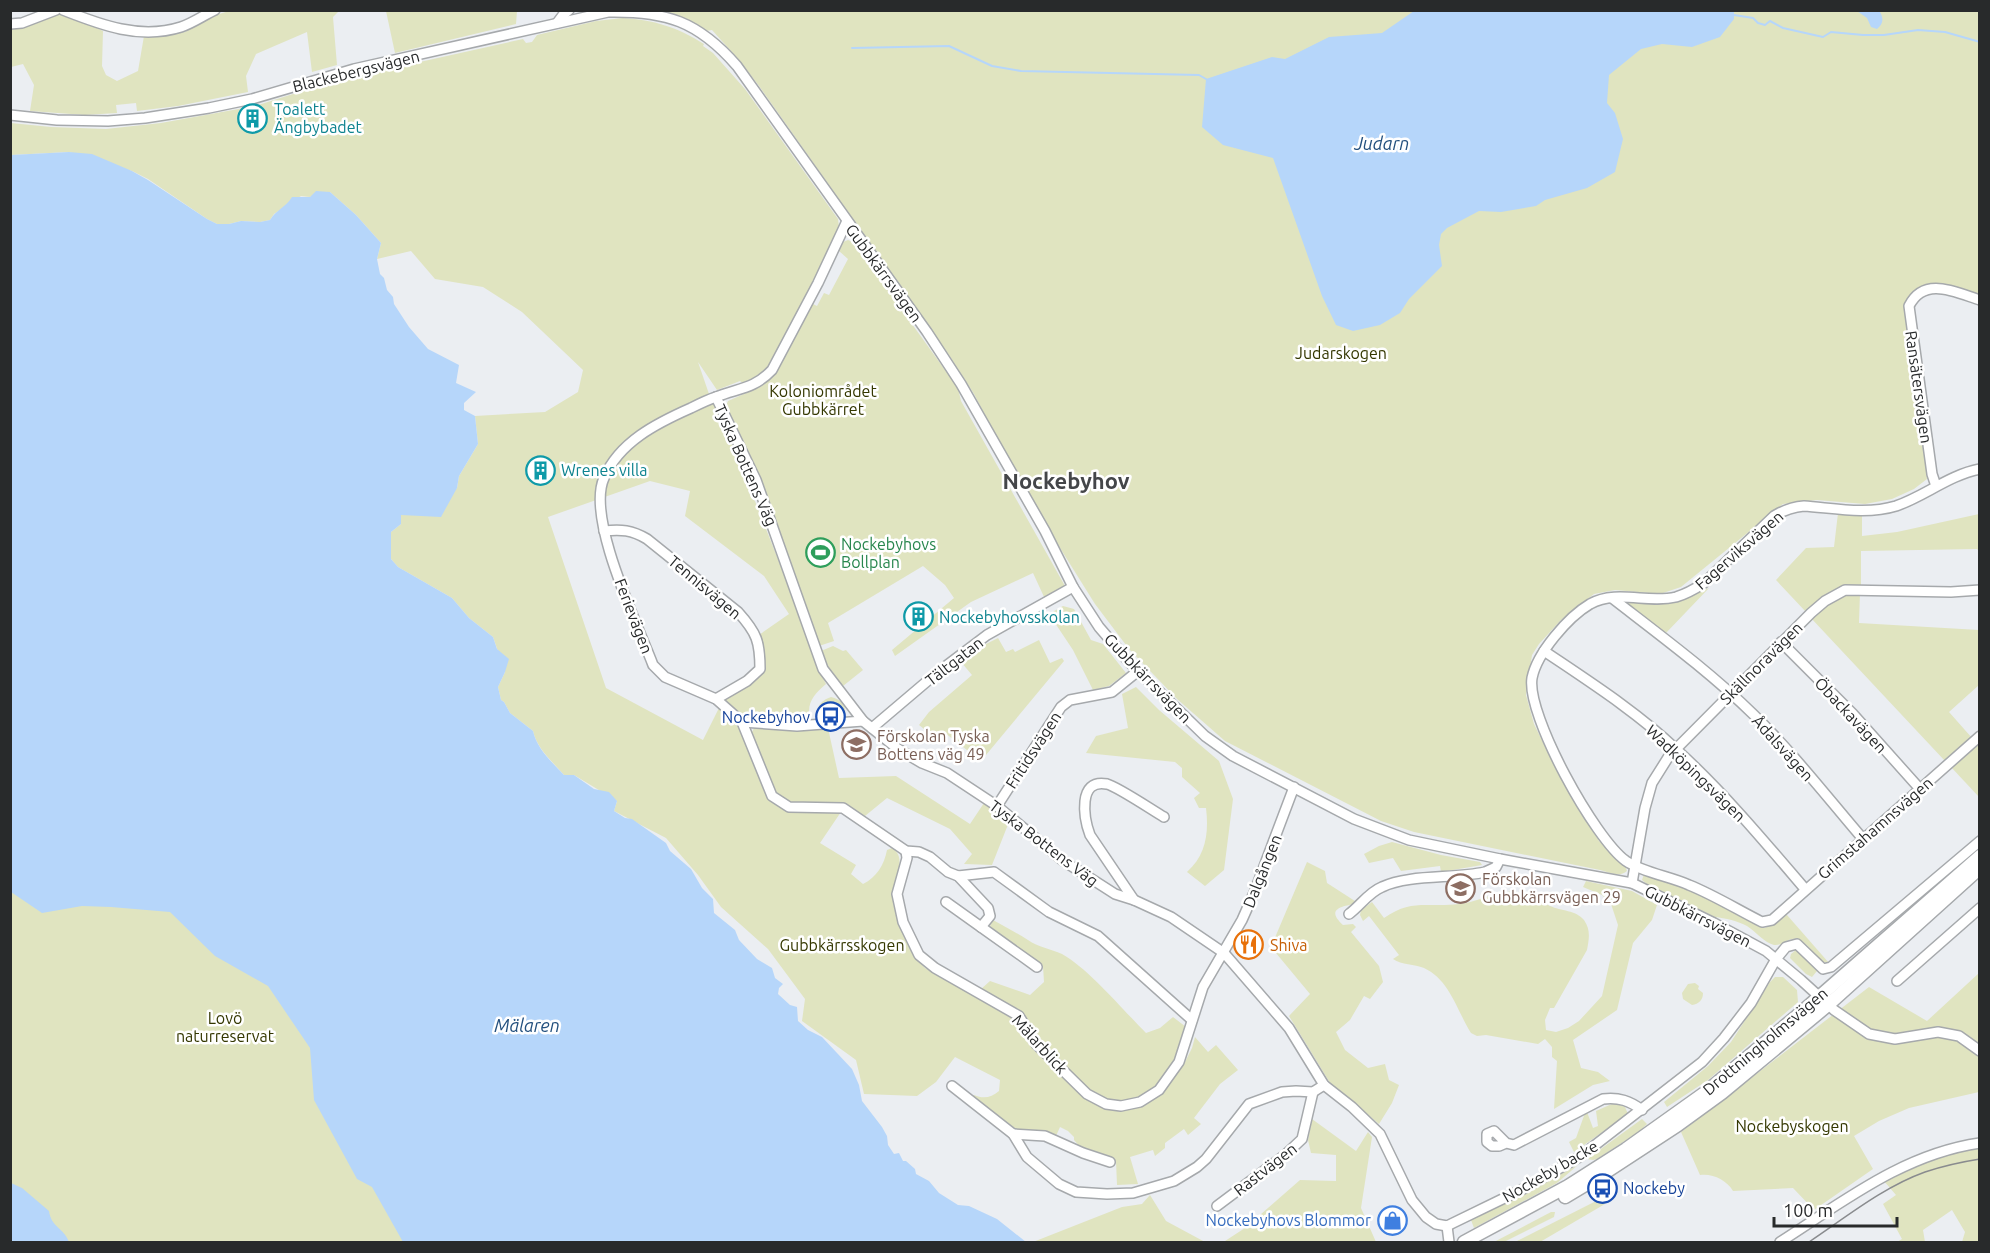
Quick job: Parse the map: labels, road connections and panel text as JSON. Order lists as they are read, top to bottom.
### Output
{
  "streets": {
    "main road": ["Drottningholmsvägen"],
    "street": [
      "Blackebergsvägen",
      "Gubbkärrsvägen",
      "Ransätersvägen",
      "Tyska Bottens Väg",
      "Fagerviksvägen",
      "Tennisvägen",
      "Ferievägen",
      "Tältgatan",
      "Skällnoravägen",
      "Öbackavägen",
      "Ådalsvägen",
      "Fritidsvägen",
      "Wadköpingsvägen",
      "Grimstahamnsvägen",
      "Dalgången",
      "Mälarblick",
      "Rastvägen",
      "Nockeby backe"
    ]
  },
  "crossings": [
    ["Blackebergsvägen", "Gubbkärrsvägen"],
    ["Gubbkärrsvägen", "Ferievägen"],
    ["Gubbkärrsvägen", "Tältgatan"],
    ["Gubbkärrsvägen", "Fritidsvägen"],
    ["Gubbkärrsvägen", "Dalgången"],
    ["Gubbkärrsvägen", "Drottningholmsvägen"],
    ["Gubbkärrsvägen", "Nockeby backe"],
    ["Ransätersvägen", "Fagerviksvägen"],
    ["Tyska Bottens Väg", "Ferievägen"],
    ["Tyska Bottens Väg", "Tältgatan"],
    ["Tyska Bottens Väg", "Fritidsvägen"],
    ["Tyska Bottens Väg", "Dalgången"],
    ["Tyska Bottens Väg", "Mälarblick"],
    ["Tyska Bottens Väg", "Nockeby backe"],
    ["Fagerviksvägen", "Skällnoravägen"],
    ["Fagerviksvägen", "Ådalsvägen"],
    ["Fagerviksvägen", "Wadköpingsvägen"],
    ["Fagerviksvägen", "Grimstahamnsvägen"],
    ["Tennisvägen", "Ferievägen"],
    ["Ferievägen", "Mälarblick"],
    ["Skällnoravägen", "Öbackavägen"],
    ["Skällnoravägen", "Ådalsvägen"],
    ["Skällnoravägen", "Wadköpingsvägen"],
    ["Öbackavägen", "Grimstahamnsvägen"],
    ["Ådalsvägen", "Grimstahamnsvägen"],
    ["Wadköpingsvägen", "Grimstahamnsvägen"],
    ["Dalgången", "Mälarblick"],
    ["Drottningholmsvägen", "Nockeby backe"]
  ],
  "districts": ["Nockebyhov"],
  "water": ["Judarn", "Mälaren"],
  "parks": [
    "Judarskogen",
    "Koloniområdet Gubbkärret",
    "Gubbkärrsskogen",
    "Lovö naturreservat",
    "Nockebyskogen"
  ],
  "places": {
    "building": ["Toalett Ängbybadet", "Wrenes villa", "Nockebyhovsskolan"],
    "sports": ["Nockebyhovs Bollplan"],
    "bus stop": ["Nockebyhov", "Nockeby"],
    "school or university": ["Förskolan Tyska Bottens väg 49", "Förskolan Gubbkärrsvägen 29"],
    "restaurant": ["Shiva"],
    "shop": ["Nockebyhovs Blommor"]
  },
  "scale_bar": "100 m"
}
